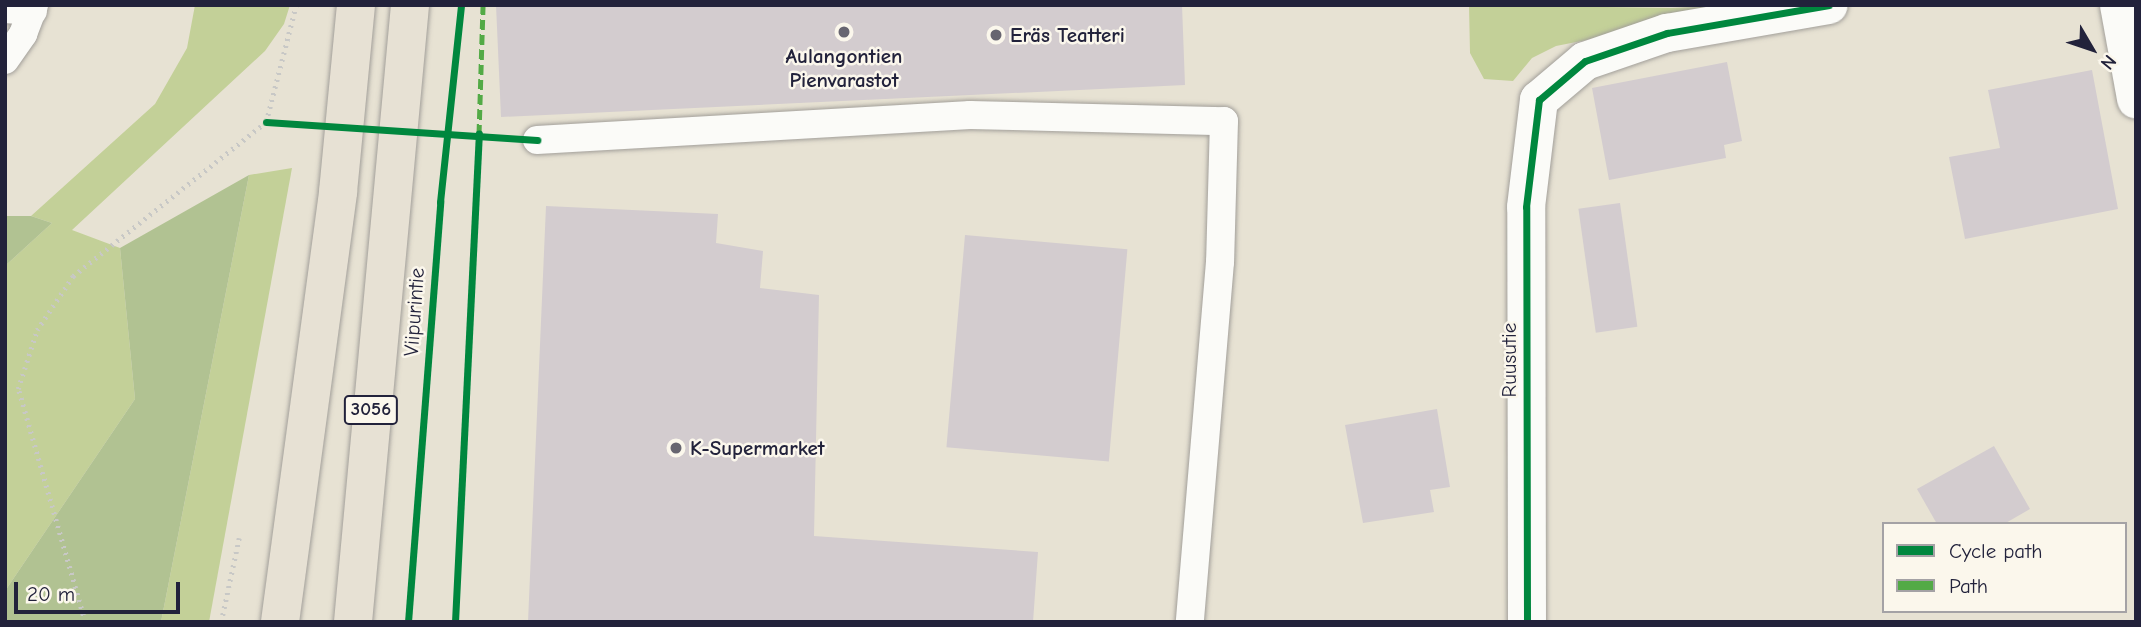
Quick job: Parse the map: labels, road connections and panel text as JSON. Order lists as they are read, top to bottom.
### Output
{
  "streets": {
    "main road": ["Viipurintie", "3056"],
    "street": ["Ruusutie"]
  },
  "places": ["Aulangontien Pienvarastot", "Eräs Teatteri", "K-Supermarket"],
  "legend": ["Cycle path", "Path"],
  "scale_bar": "20 m",
  "north": "bottom right"
}
